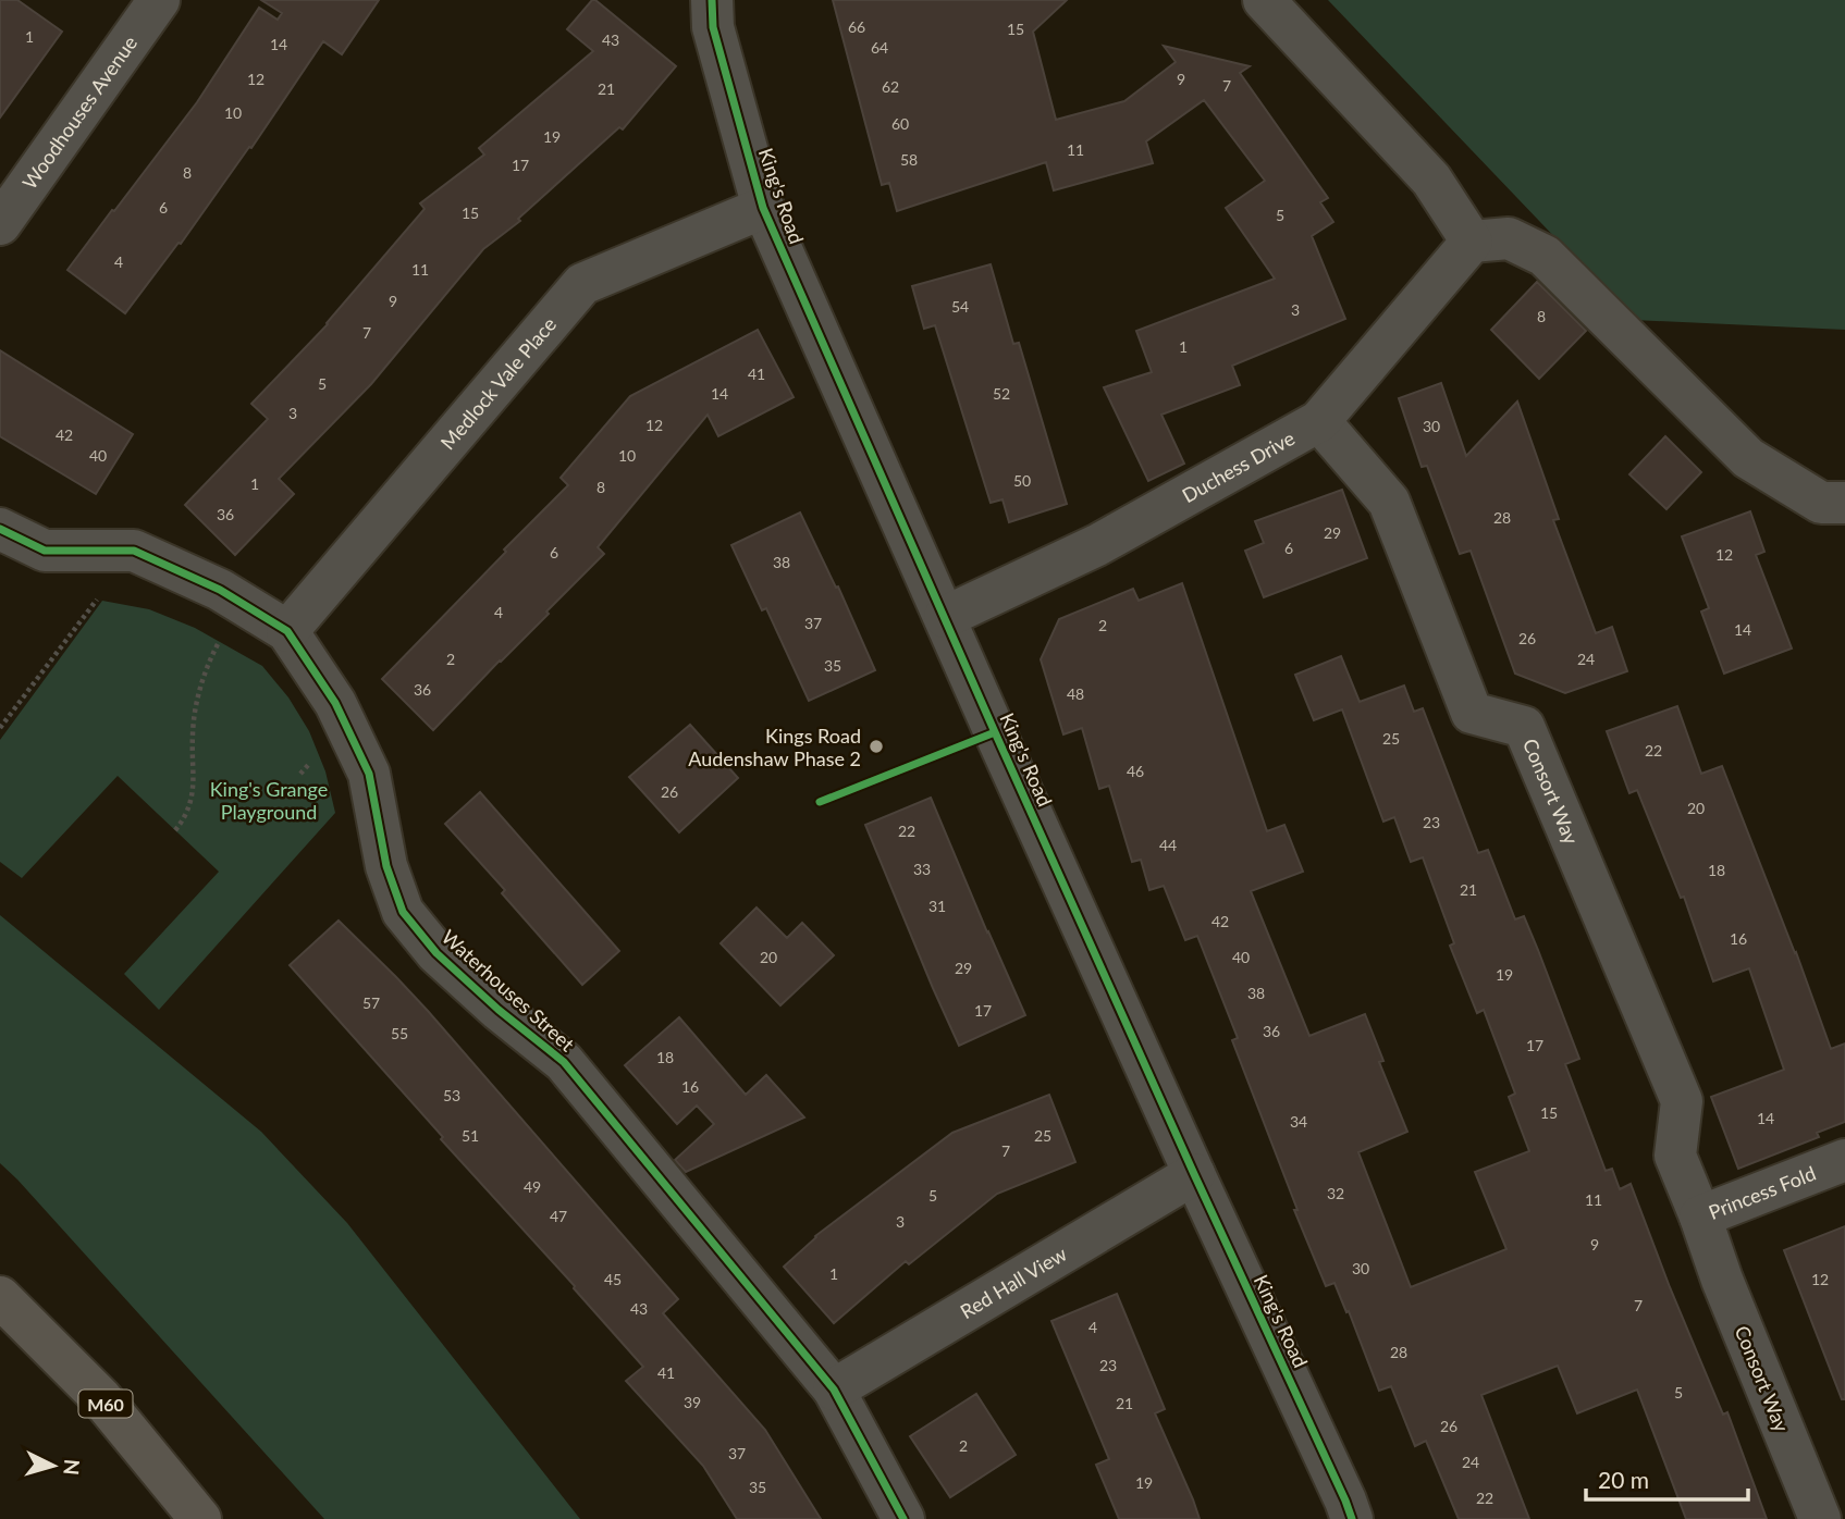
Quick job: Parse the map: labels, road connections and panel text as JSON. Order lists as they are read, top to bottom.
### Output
{
  "streets": {
    "highway": ["M60"],
    "street": [
      "Woodhouses Avenue",
      "King's Road",
      "Medlock Vale Place",
      "Duchess Drive",
      "Consort Way",
      "Waterhouses Street",
      "Princess Fold",
      "Red Hall View"
    ]
  },
  "crossings": [
    ["King's Road", "Medlock Vale Place"],
    ["King's Road", "Duchess Drive"],
    ["King's Road", "Red Hall View"],
    ["Medlock Vale Place", "Waterhouses Street"],
    ["Duchess Drive", "Consort Way"],
    ["Consort Way", "Princess Fold"],
    ["Waterhouses Street", "Red Hall View"]
  ],
  "parks": ["King's Grange Playground"],
  "places": ["Kings Road Audenshaw Phase 2"],
  "house_numbers": [
    "66",
    "15",
    "1",
    "43",
    "14",
    "64",
    "12",
    "9",
    "7",
    "62",
    "21",
    "10",
    "60",
    "19",
    "11",
    "58",
    "17",
    "8",
    "6",
    "15",
    "5",
    "4",
    "11",
    "9",
    "54",
    "3",
    "8",
    "7",
    "1",
    "41",
    "5",
    "14",
    "52",
    "3",
    "12",
    "30",
    "42",
    "40",
    "10",
    "50",
    "1",
    "8",
    "36",
    "28",
    "29",
    "6",
    "6",
    "12",
    "38",
    "4",
    "37",
    "2",
    "14",
    "26",
    "2",
    "24",
    "35",
    "36",
    "48",
    "25",
    "22",
    "46",
    "26",
    "20",
    "23",
    "22",
    "44",
    "33",
    "18",
    "21",
    "31",
    "42",
    "16",
    "20",
    "40",
    "29",
    "19",
    "38",
    "57",
    "17",
    "36",
    "55",
    "17",
    "18",
    "16",
    "53",
    "15",
    "14",
    "34",
    "51",
    "25",
    "7",
    "49",
    "32",
    "5",
    "11",
    "47",
    "3",
    "9",
    "30",
    "1",
    "45",
    "12",
    "7",
    "43",
    "4",
    "28",
    "23",
    "41",
    "5",
    "39",
    "21",
    "26",
    "2",
    "37",
    "24",
    "19",
    "35",
    "22"
  ],
  "scale_bar": "20 m",
  "north": "right"
}
